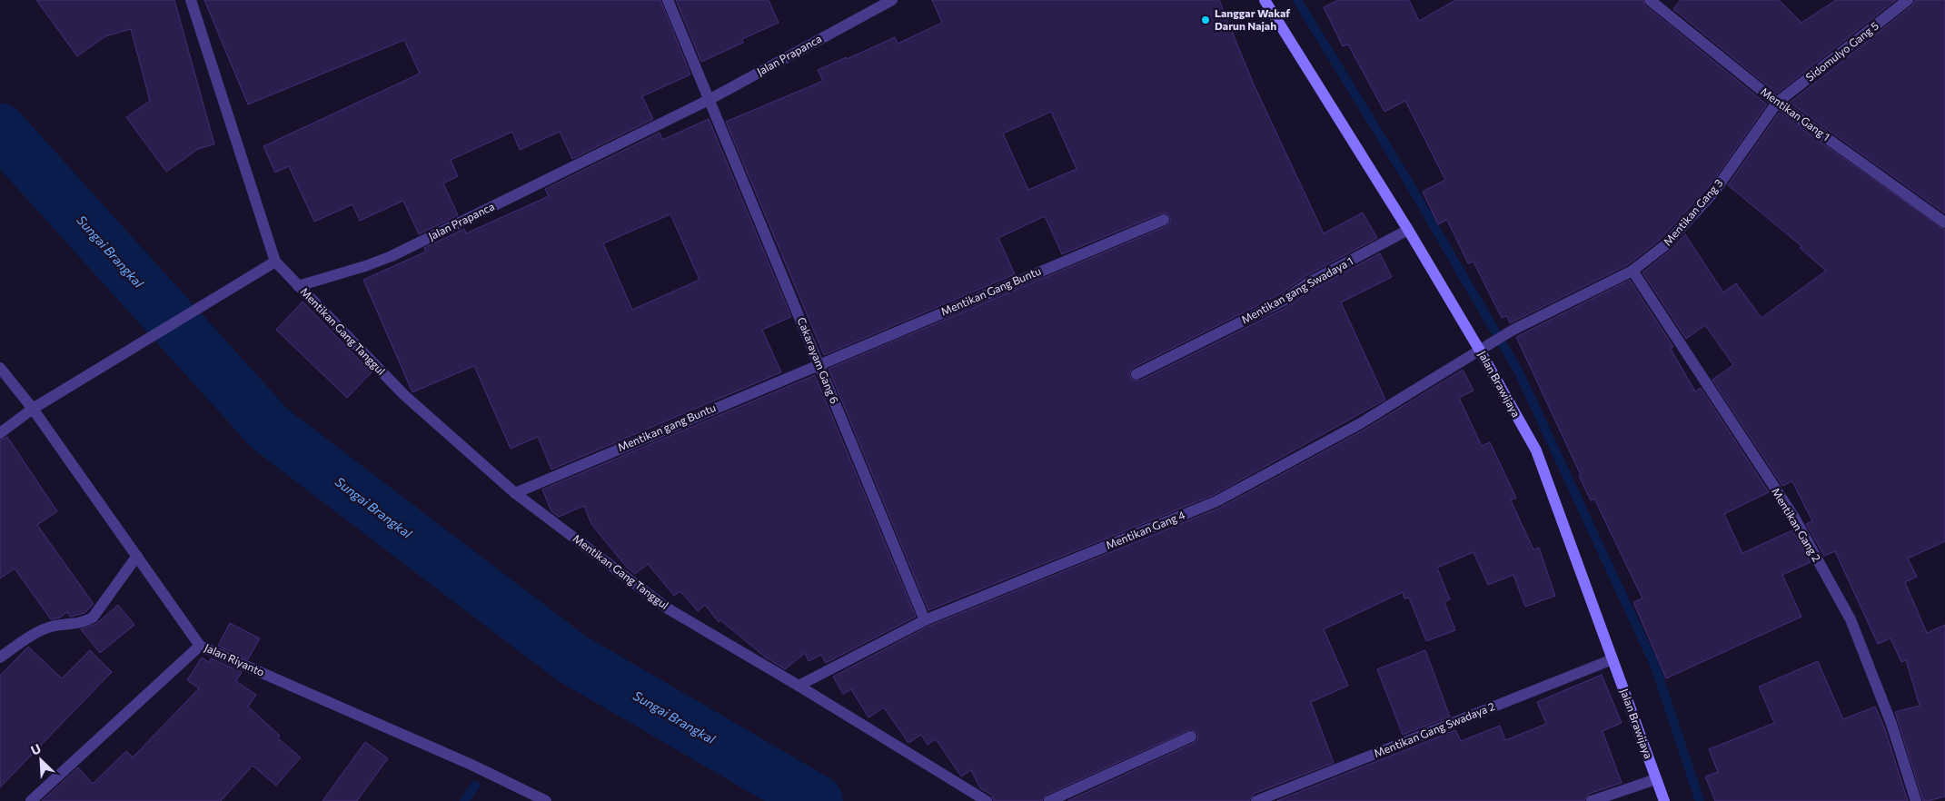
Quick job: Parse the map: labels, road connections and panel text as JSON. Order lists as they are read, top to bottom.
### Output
{
  "streets": {
    "main road": ["Jalan Brawijaya"],
    "street": [
      "Sidomulyo Gang 5",
      "Jalan Prapanca",
      "Mentikan Gang 1",
      "Mentikan Gang 3",
      "Mentikan gang Swadaya 1",
      "Mentikan Gang Buntu",
      "Mentikan Gang Tanggul",
      "Cakarayam Gang 6",
      "Mentikan gang Buntu",
      "Mentikan Gang 2",
      "Mentikan Gang 4",
      "Jalan Riyanto",
      "Mentikan Gang Swadaya 2"
    ]
  },
  "crossings": [
    ["Sidomulyo Gang 5", "Mentikan Gang 1"],
    ["Sidomulyo Gang 5", "Mentikan Gang 3"],
    ["Jalan Prapanca", "Mentikan Gang Tanggul"],
    ["Jalan Prapanca", "Cakarayam Gang 6"],
    ["Mentikan Gang 1", "Mentikan Gang 3"],
    ["Mentikan Gang 3", "Mentikan Gang 2"],
    ["Mentikan Gang 3", "Mentikan Gang 4"],
    ["Mentikan gang Swadaya 1", "Jalan Brawijaya"],
    ["Mentikan Gang Buntu", "Cakarayam Gang 6"],
    ["Mentikan Gang Buntu", "Mentikan gang Buntu"],
    ["Mentikan Gang Tanggul", "Mentikan gang Buntu"],
    ["Mentikan Gang Tanggul", "Mentikan Gang 4"],
    ["Cakarayam Gang 6", "Mentikan gang Buntu"],
    ["Cakarayam Gang 6", "Mentikan Gang 4"],
    ["Jalan Brawijaya", "Mentikan Gang 4"],
    ["Jalan Brawijaya", "Mentikan Gang Swadaya 2"]
  ],
  "water": ["Sungai Brangkal"],
  "places": ["Langgar Wakaf Darun Najah"],
  "north": "top left"
}
